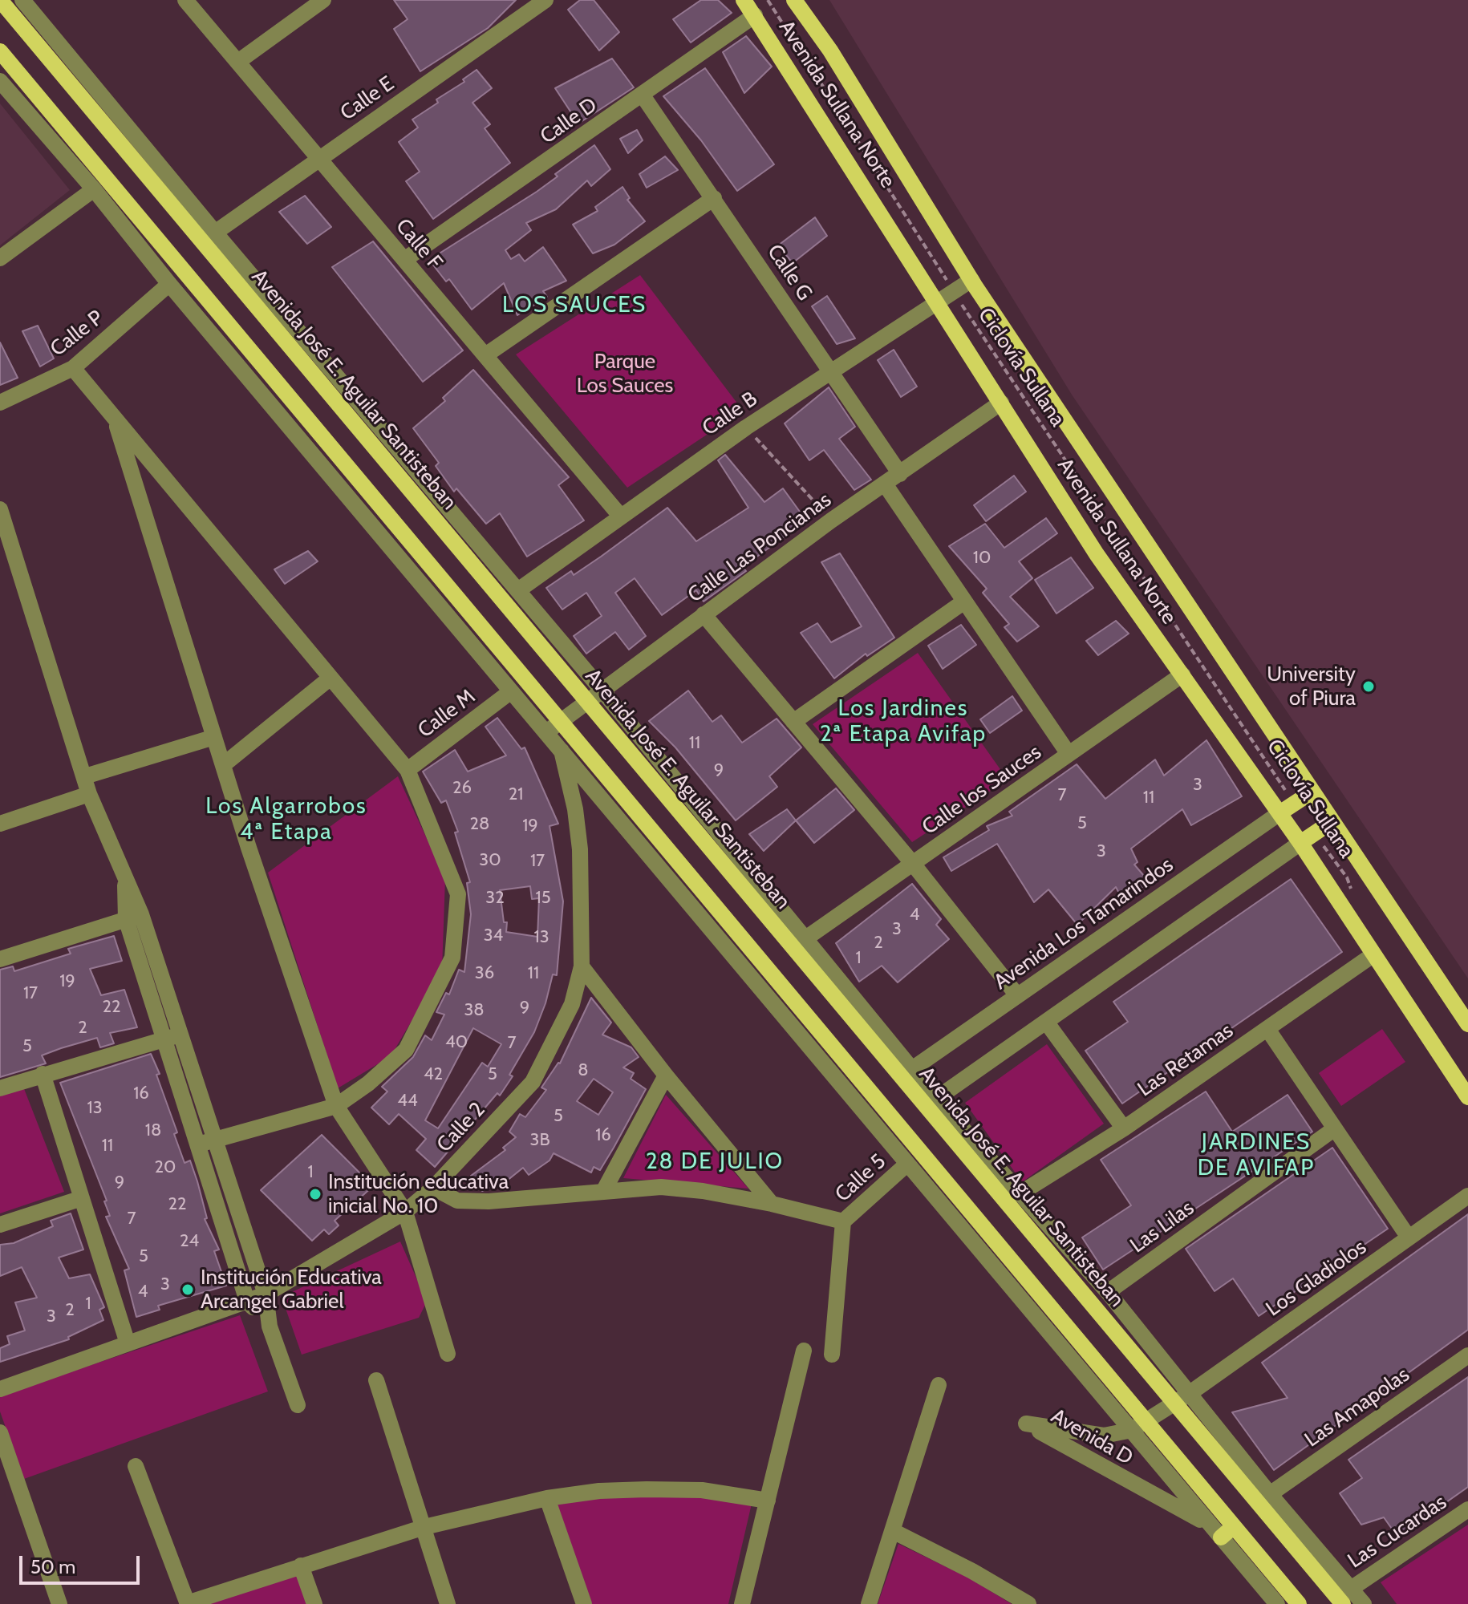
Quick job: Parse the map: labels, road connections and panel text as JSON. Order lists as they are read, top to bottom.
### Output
{
  "streets": {
    "main road": ["Avenida Sullana Norte", "Avenida José E. Aguilar Santisteban"],
    "street": [
      "Calle E",
      "Calle D",
      "Calle F",
      "Calle G",
      "Calle P",
      "Calle B",
      "Calle Las Poncianas",
      "Calle M",
      "Calle los Sauces",
      "Avenida Los Tamarindos",
      "Las Retamas",
      "Calle 2",
      "Calle 5",
      "Las Lilas",
      "Los Gladiolos",
      "Las Amapolas",
      "Avenida D",
      "Las Cucardas"
    ],
    "path": ["Ciclovía Sullana"]
  },
  "crossings": [
    ["Calle E", "Calle F"],
    ["Calle E", "Avenida José E. Aguilar Santisteban"],
    ["Avenida Sullana Norte", "Calle D"],
    ["Avenida Sullana Norte", "Calle B"],
    ["Avenida Sullana Norte", "Calle Las Poncianas"],
    ["Avenida Sullana Norte", "Calle los Sauces"],
    ["Avenida Sullana Norte", "Avenida Los Tamarindos"],
    ["Avenida Sullana Norte", "Las Retamas"],
    ["Calle D", "Calle F"],
    ["Calle D", "Calle G"],
    ["Calle F", "Calle B"],
    ["Calle G", "Calle B"],
    ["Calle G", "Calle Las Poncianas"],
    ["Ciclovía Sullana", "Calle B"],
    ["Avenida José E. Aguilar Santisteban", "Calle B"],
    ["Avenida José E. Aguilar Santisteban", "Calle Las Poncianas"],
    ["Avenida José E. Aguilar Santisteban", "Calle los Sauces"],
    ["Avenida José E. Aguilar Santisteban", "Avenida Los Tamarindos"],
    ["Avenida José E. Aguilar Santisteban", "Las Retamas"],
    ["Avenida José E. Aguilar Santisteban", "Las Lilas"],
    ["Avenida José E. Aguilar Santisteban", "Los Gladiolos"],
    ["Avenida José E. Aguilar Santisteban", "Las Amapolas"],
    ["Avenida José E. Aguilar Santisteban", "Avenida D"],
    ["Avenida José E. Aguilar Santisteban", "Las Cucardas"],
    ["Los Gladiolos", "Avenida D"]
  ],
  "districts": [
    "LOS SAUCES",
    "Los Jardines 2ª Etapa Avifap",
    "Los Algarrobos 4ª Etapa",
    "JARDINES DE AVIFAP",
    "28 DE JULIO"
  ],
  "parks": ["Parque Los Sauces"],
  "places": ["University of Piura", "Institución educativa inicial No. 10", "Institución Educativa Arcangel Gabriel"],
  "house_numbers": [
    "10",
    "11",
    "9",
    "3",
    "26",
    "21",
    "7",
    "11",
    "5",
    "28",
    "19",
    "3",
    "30",
    "17",
    "32",
    "15",
    "4",
    "3",
    "34",
    "13",
    "2",
    "1",
    "36",
    "11",
    "19",
    "17",
    "22",
    "9",
    "38",
    "2",
    "40",
    "7",
    "5",
    "8",
    "42",
    "5",
    "16",
    "44",
    "13",
    "5",
    "18",
    "16",
    "3B",
    "11",
    "20",
    "1",
    "9",
    "22",
    "7",
    "24",
    "5",
    "3",
    "4",
    "1",
    "2",
    "3"
  ],
  "scale_bar": "50 m"
}
